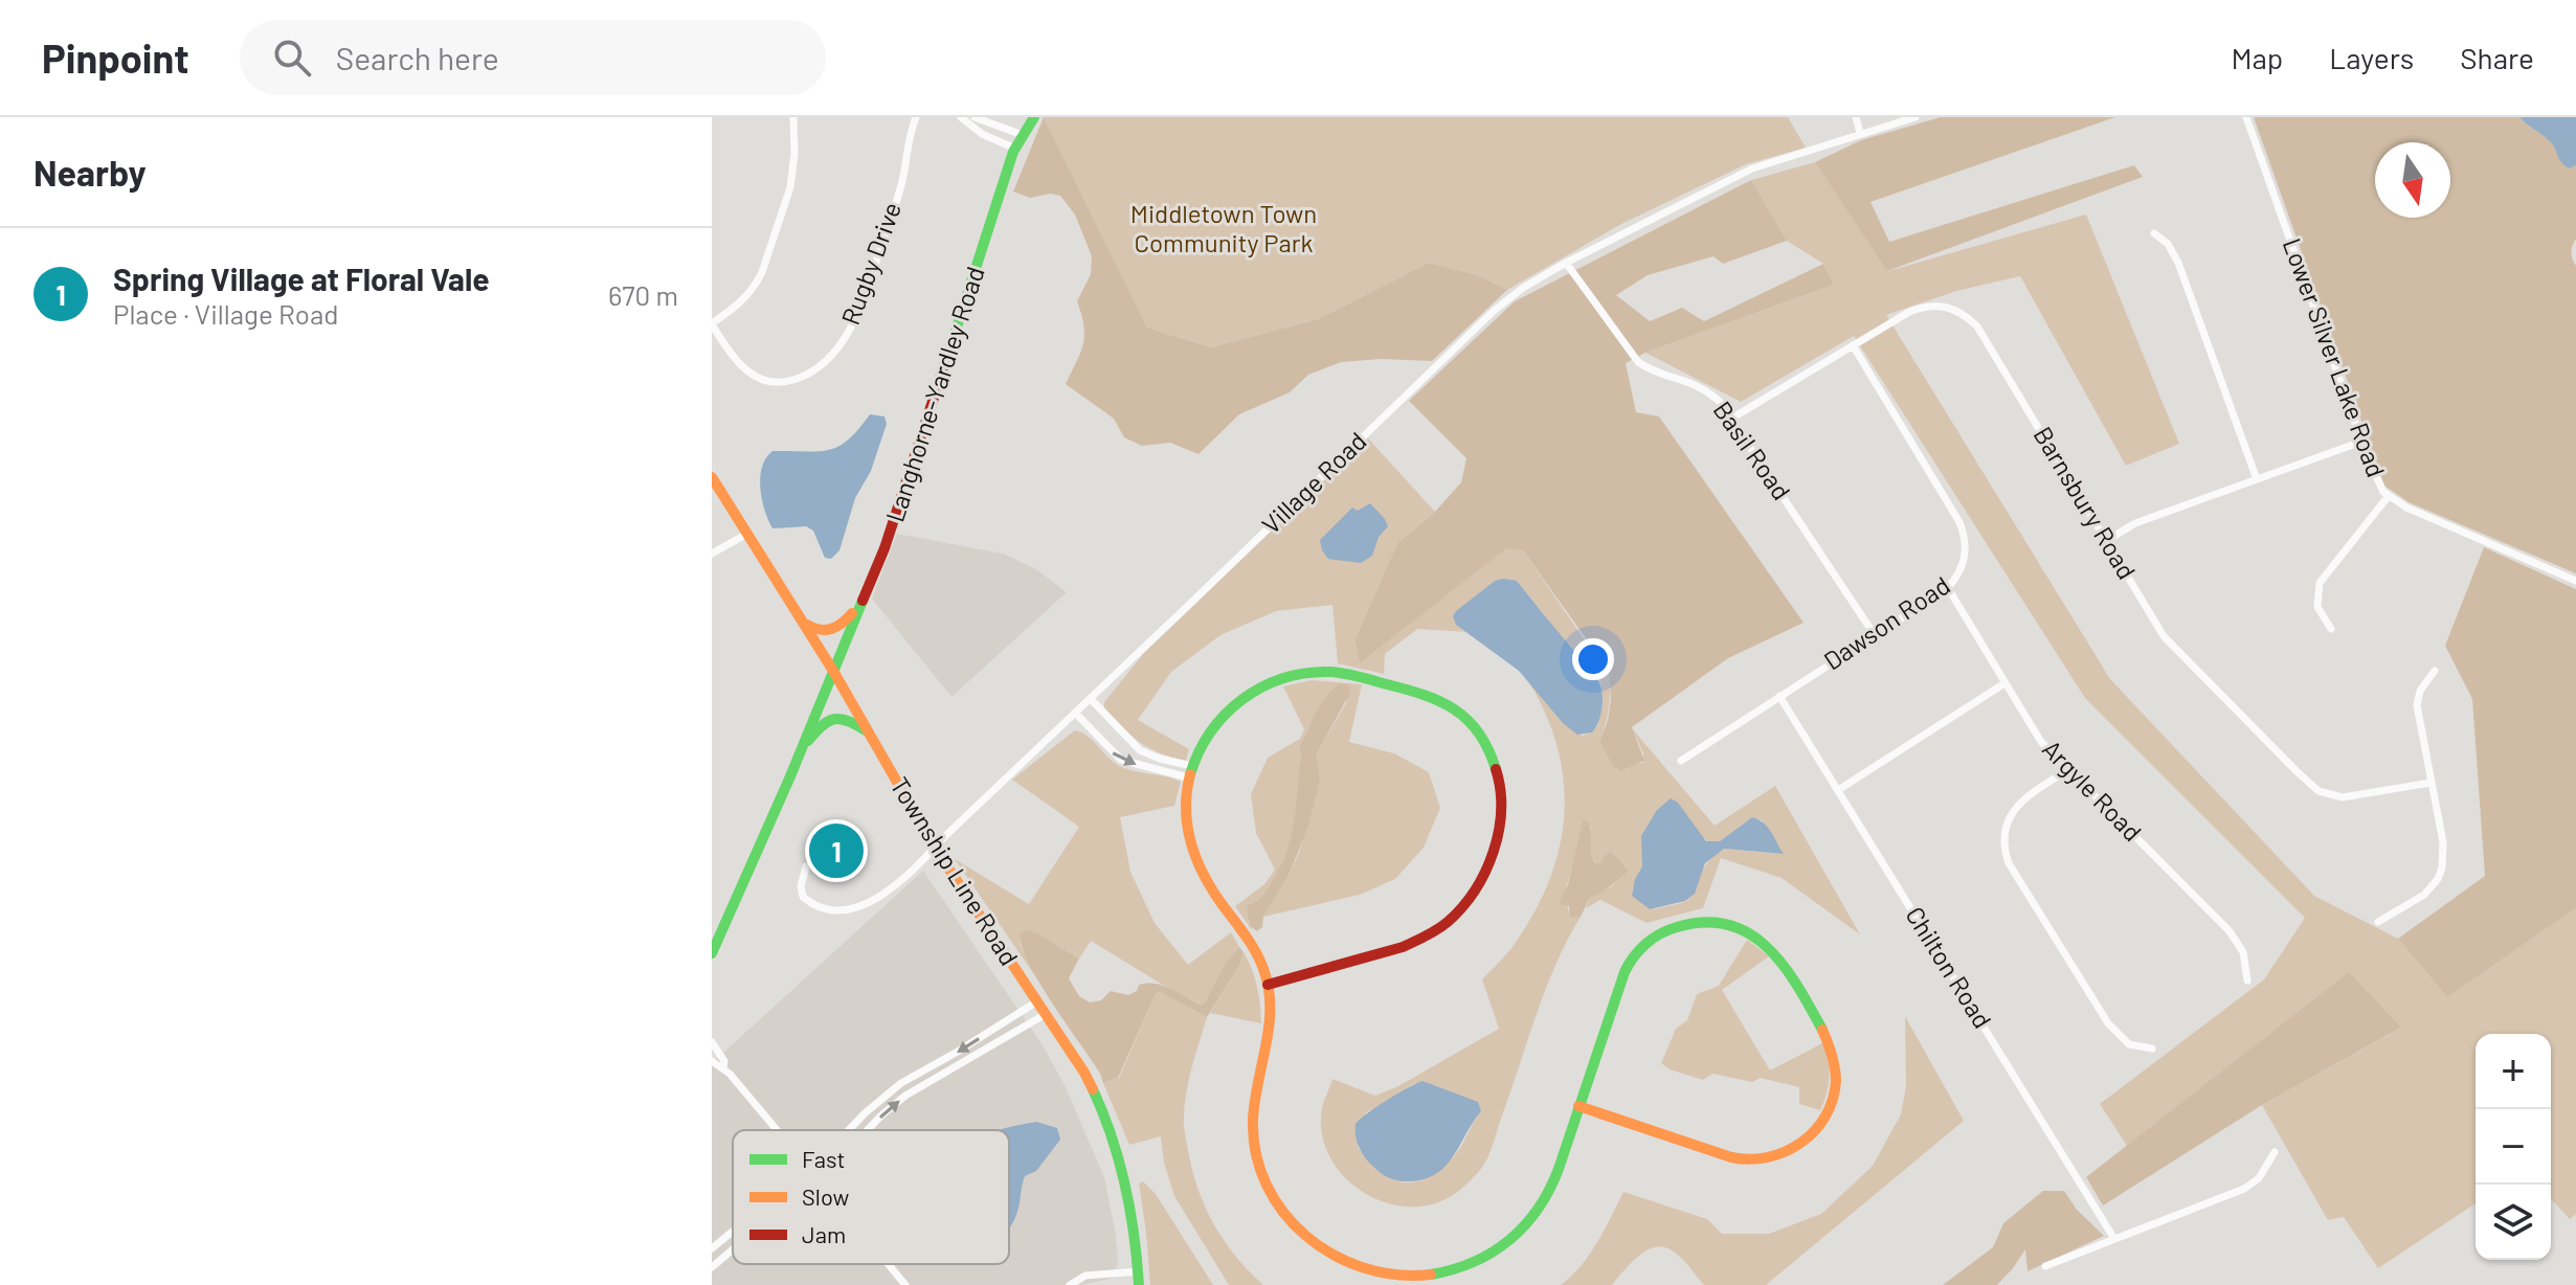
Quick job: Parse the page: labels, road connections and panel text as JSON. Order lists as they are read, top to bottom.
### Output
{
  "streets": {
    "street": [
      "Rugby Drive",
      "Lower Silver Lake Road",
      "Langhorne-Yardley Road",
      "Basil Road",
      "Village Road",
      "Barnsbury Road",
      "Dawson Road",
      "Argyle Road",
      "Township Line Road",
      "Chilton Road"
    ]
  },
  "crossings": [
    ["Langhorne-Yardley Road", "Township Line Road"],
    ["Basil Road", "Village Road"],
    ["Basil Road", "Barnsbury Road"],
    ["Basil Road", "Dawson Road"],
    ["Village Road", "Township Line Road"],
    ["Barnsbury Road", "Dawson Road"],
    ["Dawson Road", "Argyle Road"],
    ["Dawson Road", "Chilton Road"]
  ],
  "parks": ["Middletown Town Community Park"],
  "legend": ["Fast", "Slow", "Jam"],
  "north": "bottom",
  "page": {
    "header": "Pinpoint",
    "search": "Search here",
    "nav": ["Map", "Layers", "Share"],
    "heading": "Nearby",
    "list": [
      {
        "mark": "1",
        "name": "Spring Village at Floral Vale",
        "note": "Place · Village Road",
        "value": "670 m"
      }
    ],
    "pins": "1",
    "map_buttons": ["+", "−"]
  }
}
